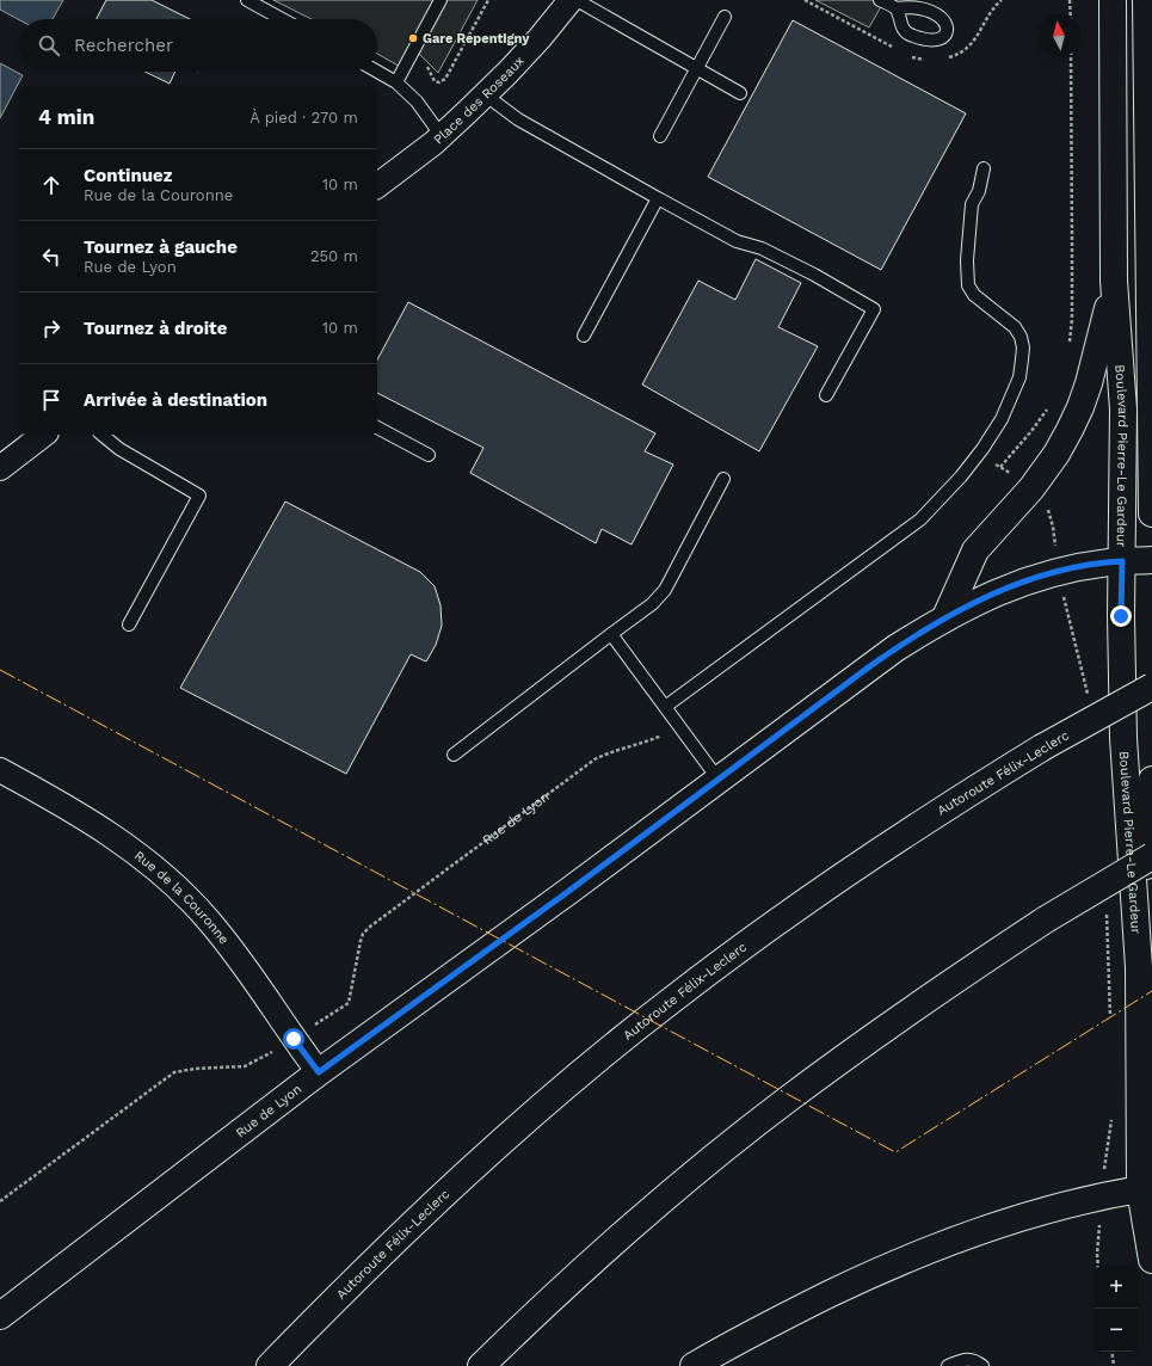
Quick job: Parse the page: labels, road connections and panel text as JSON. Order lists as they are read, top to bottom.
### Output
{
  "streets": {
    "main road": ["Boulevard Pierre-Le Gardeur", "Autoroute Félix-Leclerc", "Rue de Lyon"],
    "street": ["Place des Roseaux", "Rue de la Couronne"]
  },
  "crossings": [
    ["Boulevard Pierre-Le Gardeur", "Rue de Lyon"],
    ["Rue de Lyon", "Rue de la Couronne"]
  ],
  "places": ["Gare Repentigny"],
  "north": "top",
  "page": {
    "search": "Rechercher",
    "heading": ["4 min", "À pied · 270 m"],
    "list": [
      ["Continuez", "Rue de la Couronne", "10 m"],
      ["Tournez à gauche", "Rue de Lyon", "250 m"],
      ["Tournez à droite", "10 m"],
      "Arrivée à destination"
    ],
    "map_buttons": ["+", "−"]
  }
}
